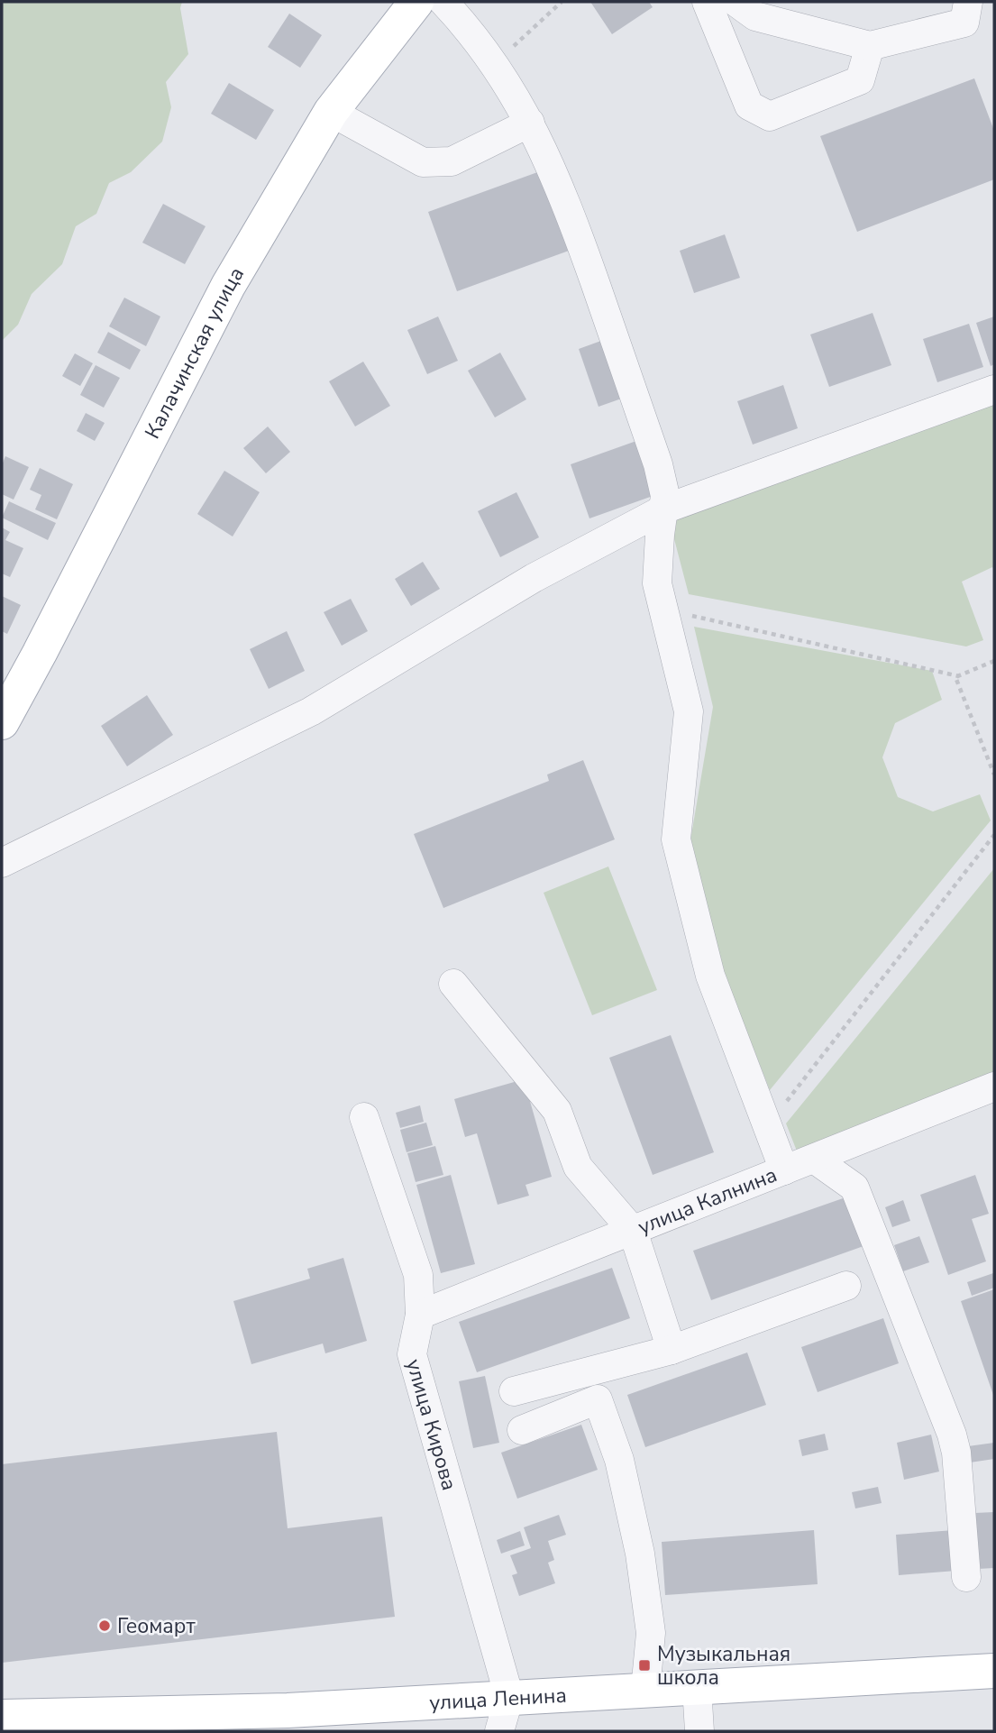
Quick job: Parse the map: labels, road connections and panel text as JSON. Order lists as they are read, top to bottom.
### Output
{
  "streets": {
    "main road": ["Калачинская улица", "улица Ленина"],
    "street": ["улица Калнина", "улица Кирова"]
  },
  "crossings": [
    ["улица Калнина", "улица Кирова"],
    ["улица Кирова", "улица Ленина"]
  ],
  "places": {
    "other": ["Геомарт"],
    "transit": ["Музыкальная школа"]
  }
}
